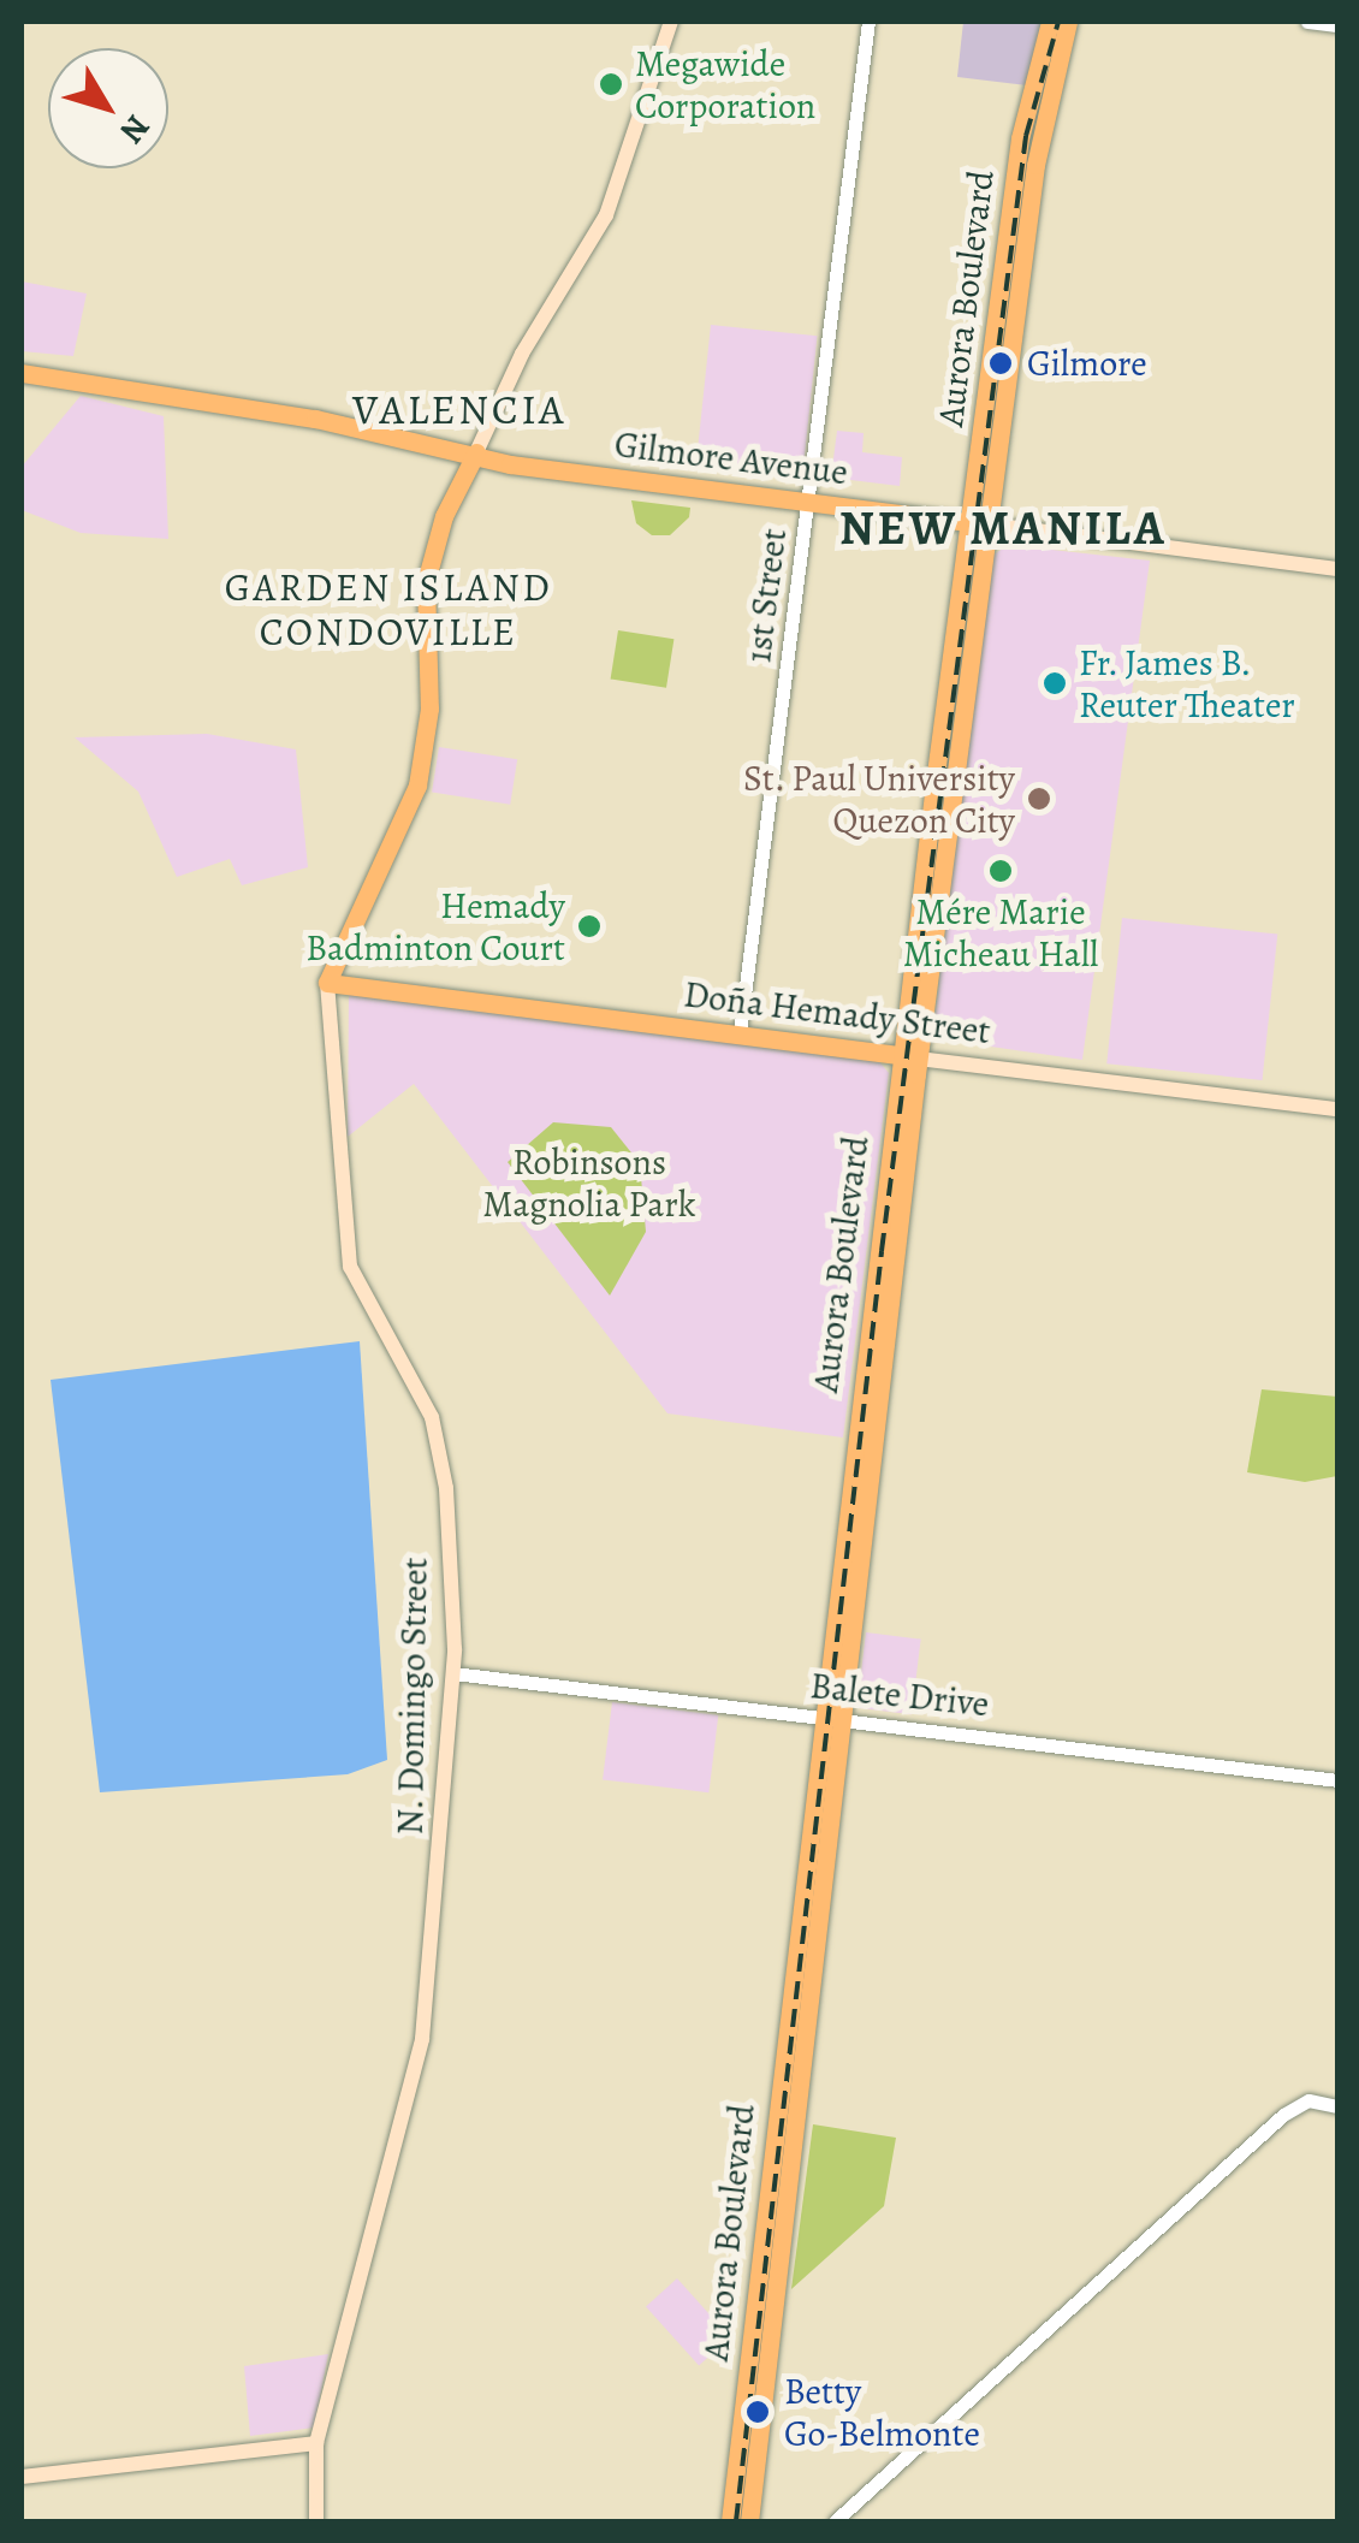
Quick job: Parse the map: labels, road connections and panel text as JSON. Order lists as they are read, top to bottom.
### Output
{
  "streets": {
    "main road": [
      "Aurora Boulevard",
      "Gilmore Avenue",
      "Doña Hemady Street",
      "N. Domingo Street"
    ],
    "street": ["1st Street", "Balete Drive"]
  },
  "crossings": [
    ["Aurora Boulevard", "Gilmore Avenue"],
    ["Aurora Boulevard", "Doña Hemady Street"],
    ["Aurora Boulevard", "Balete Drive"],
    ["Gilmore Avenue", "1st Street"],
    ["Gilmore Avenue", "N. Domingo Street"],
    ["1st Street", "Doña Hemady Street"],
    ["Doña Hemady Street", "N. Domingo Street"],
    ["Balete Drive", "N. Domingo Street"]
  ],
  "districts": ["VALENCIA", "NEW MANILA", "GARDEN ISLAND CONDOVILLE"],
  "parks": ["Robinsons Magnolia Park"],
  "places": [
    "Megawide Corporation",
    "Gilmore",
    "Fr. James B. Reuter Theater",
    "St. Paul University Quezon City",
    "Mére Marie Micheau Hall",
    "Hemady Badminton Court",
    "Betty Go-Belmonte"
  ],
  "north": "bottom right"
}
